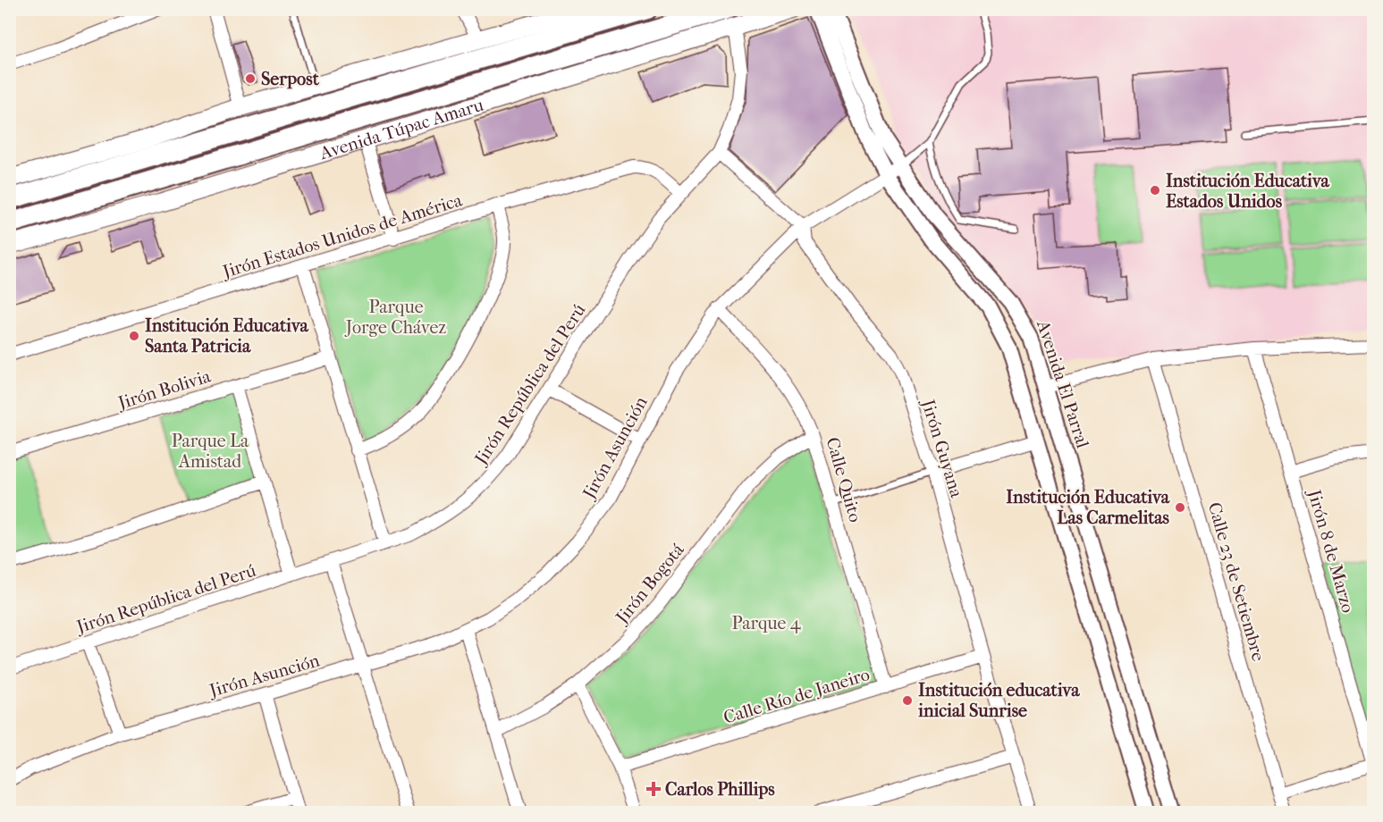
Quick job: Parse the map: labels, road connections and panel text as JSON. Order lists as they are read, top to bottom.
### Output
{
  "streets": {
    "highway": ["Avenida Túpac Amaru"],
    "street": [
      "Jirón Estados Unidos de América",
      "Jirón República del Perú",
      "Avenida El Parral",
      "Jirón Bolivia",
      "Jirón Asunción",
      "Jirón Guyana",
      "Calle Quito",
      "Jirón 8 de Marzo",
      "Calle 23 de Setiembre",
      "Jirón Bogotá",
      "Calle Río de Janeiro"
    ]
  },
  "crossings": [
    ["Avenida Túpac Amaru", "Jirón República del Perú"],
    ["Jirón Estados Unidos de América", "Jirón República del Perú"],
    ["Jirón República del Perú", "Jirón Guyana"],
    ["Avenida El Parral", "Jirón Asunción"],
    ["Jirón Asunción", "Jirón Guyana"],
    ["Jirón Asunción", "Calle Quito"],
    ["Jirón Guyana", "Calle Río de Janeiro"],
    ["Calle Quito", "Jirón Bogotá"],
    ["Calle Quito", "Calle Río de Janeiro"]
  ],
  "parks": ["Parque Jorge Chávez", "Parque La Amistad", "Parque 4"],
  "places": {
    "other": [
      "Serpost",
      "Institución Educativa Estados Unidos",
      "Institución Educativa Santa Patricia",
      "Institución Educativa Las Carmelitas",
      "Institución educativa inicial Sunrise"
    ],
    "health": ["Carlos Phillips"]
  }
}
